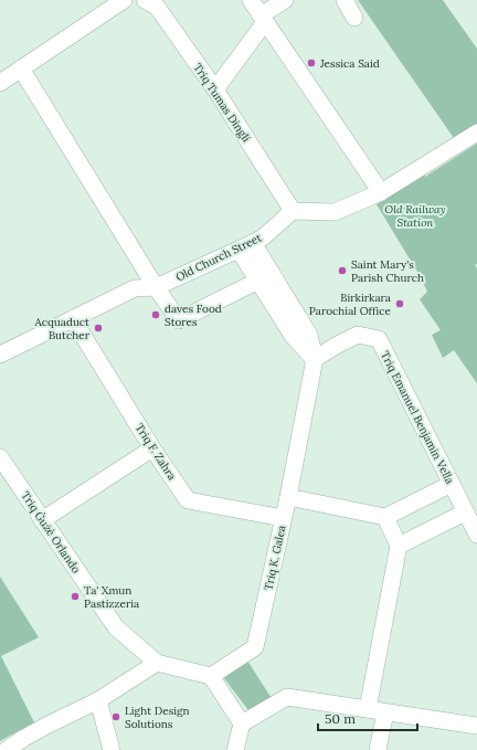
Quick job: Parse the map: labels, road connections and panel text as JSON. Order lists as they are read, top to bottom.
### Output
{
  "streets": {
    "street": [
      "Triq Tumas Dingli",
      "Old Church Street",
      "Triq Emanuel Benjamin Vella",
      "Triq F. Zahra",
      "Triq Ġużè Orlando",
      "Triq K. Galea"
    ]
  },
  "crossings": [
    ["Triq Tumas Dingli", "Old Church Street"],
    ["Old Church Street", "Triq F. Zahra"],
    ["Old Church Street", "Triq K. Galea"],
    ["Triq Emanuel Benjamin Vella", "Triq K. Galea"],
    ["Triq F. Zahra", "Triq K. Galea"],
    ["Triq Ġużè Orlando", "Triq K. Galea"]
  ],
  "parks": ["Old Railway Station"],
  "places": [
    "Jessica Said",
    "Saint Mary's Parish Church",
    "Birkirkara Parochial Office",
    "daves Food Stores",
    "Acquaduct Butcher",
    "Ta' Xmun Pastizzeria",
    "Light Design Solutions"
  ],
  "scale_bar": "50 m"
}
